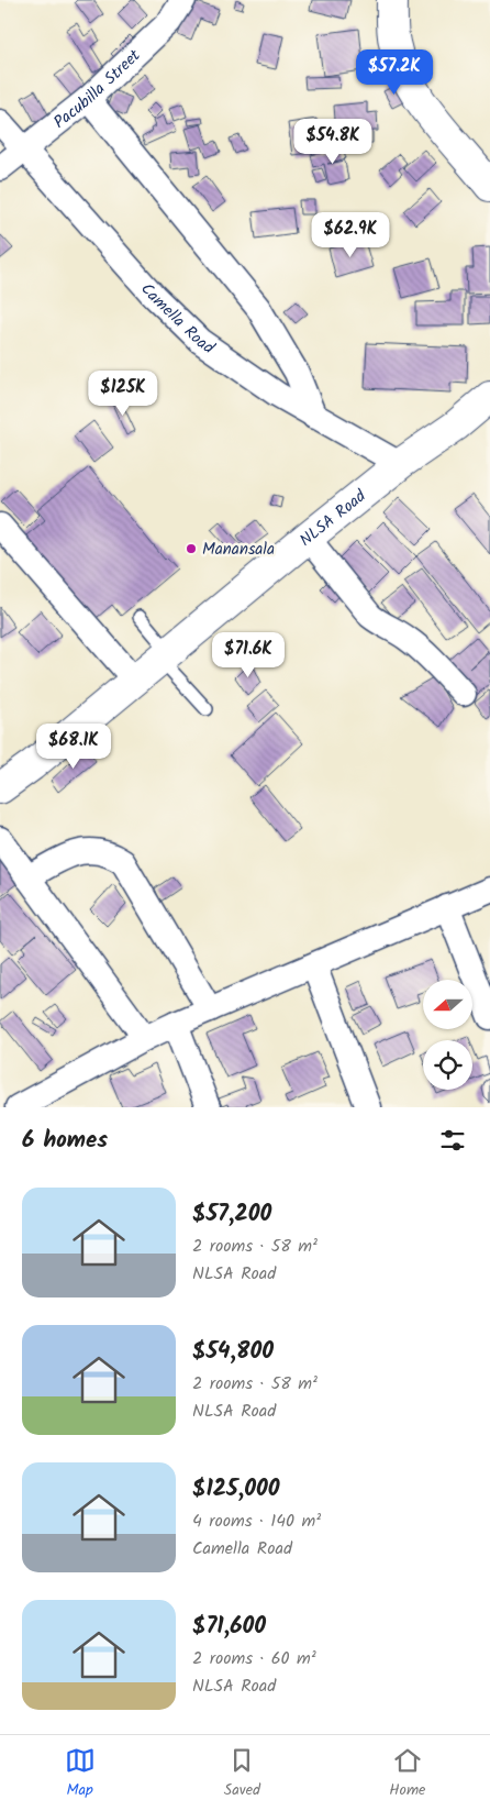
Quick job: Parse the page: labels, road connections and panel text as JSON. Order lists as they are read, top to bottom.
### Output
{
  "streets": {
    "main road": ["NLSA Road"],
    "street": ["Pacubilla Street", "Camella Road"]
  },
  "crossings": [
    ["Pacubilla Street", "Camella Road"],
    ["Camella Road", "NLSA Road"]
  ],
  "places": ["Manansala"],
  "north": "left",
  "page": {
    "price": [
      "$57.2K",
      "$54.8K",
      "$62.9K",
      "$125K",
      "$71.6K",
      "$68.1K"
    ],
    "heading": "6 homes",
    "list": [
      {
        "name": "$57,200",
        "note": "2 rooms · 58 m² · NLSA Road"
      },
      {
        "name": "$54,800",
        "note": "2 rooms · 58 m² · NLSA Road"
      },
      {
        "name": "$125,000",
        "note": "4 rooms · 140 m² · Camella Road"
      },
      {
        "name": "$71,600",
        "note": "2 rooms · 60 m² · NLSA Road"
      }
    ],
    "tabs": ["Map", "Saved", "Home"]
  }
}
